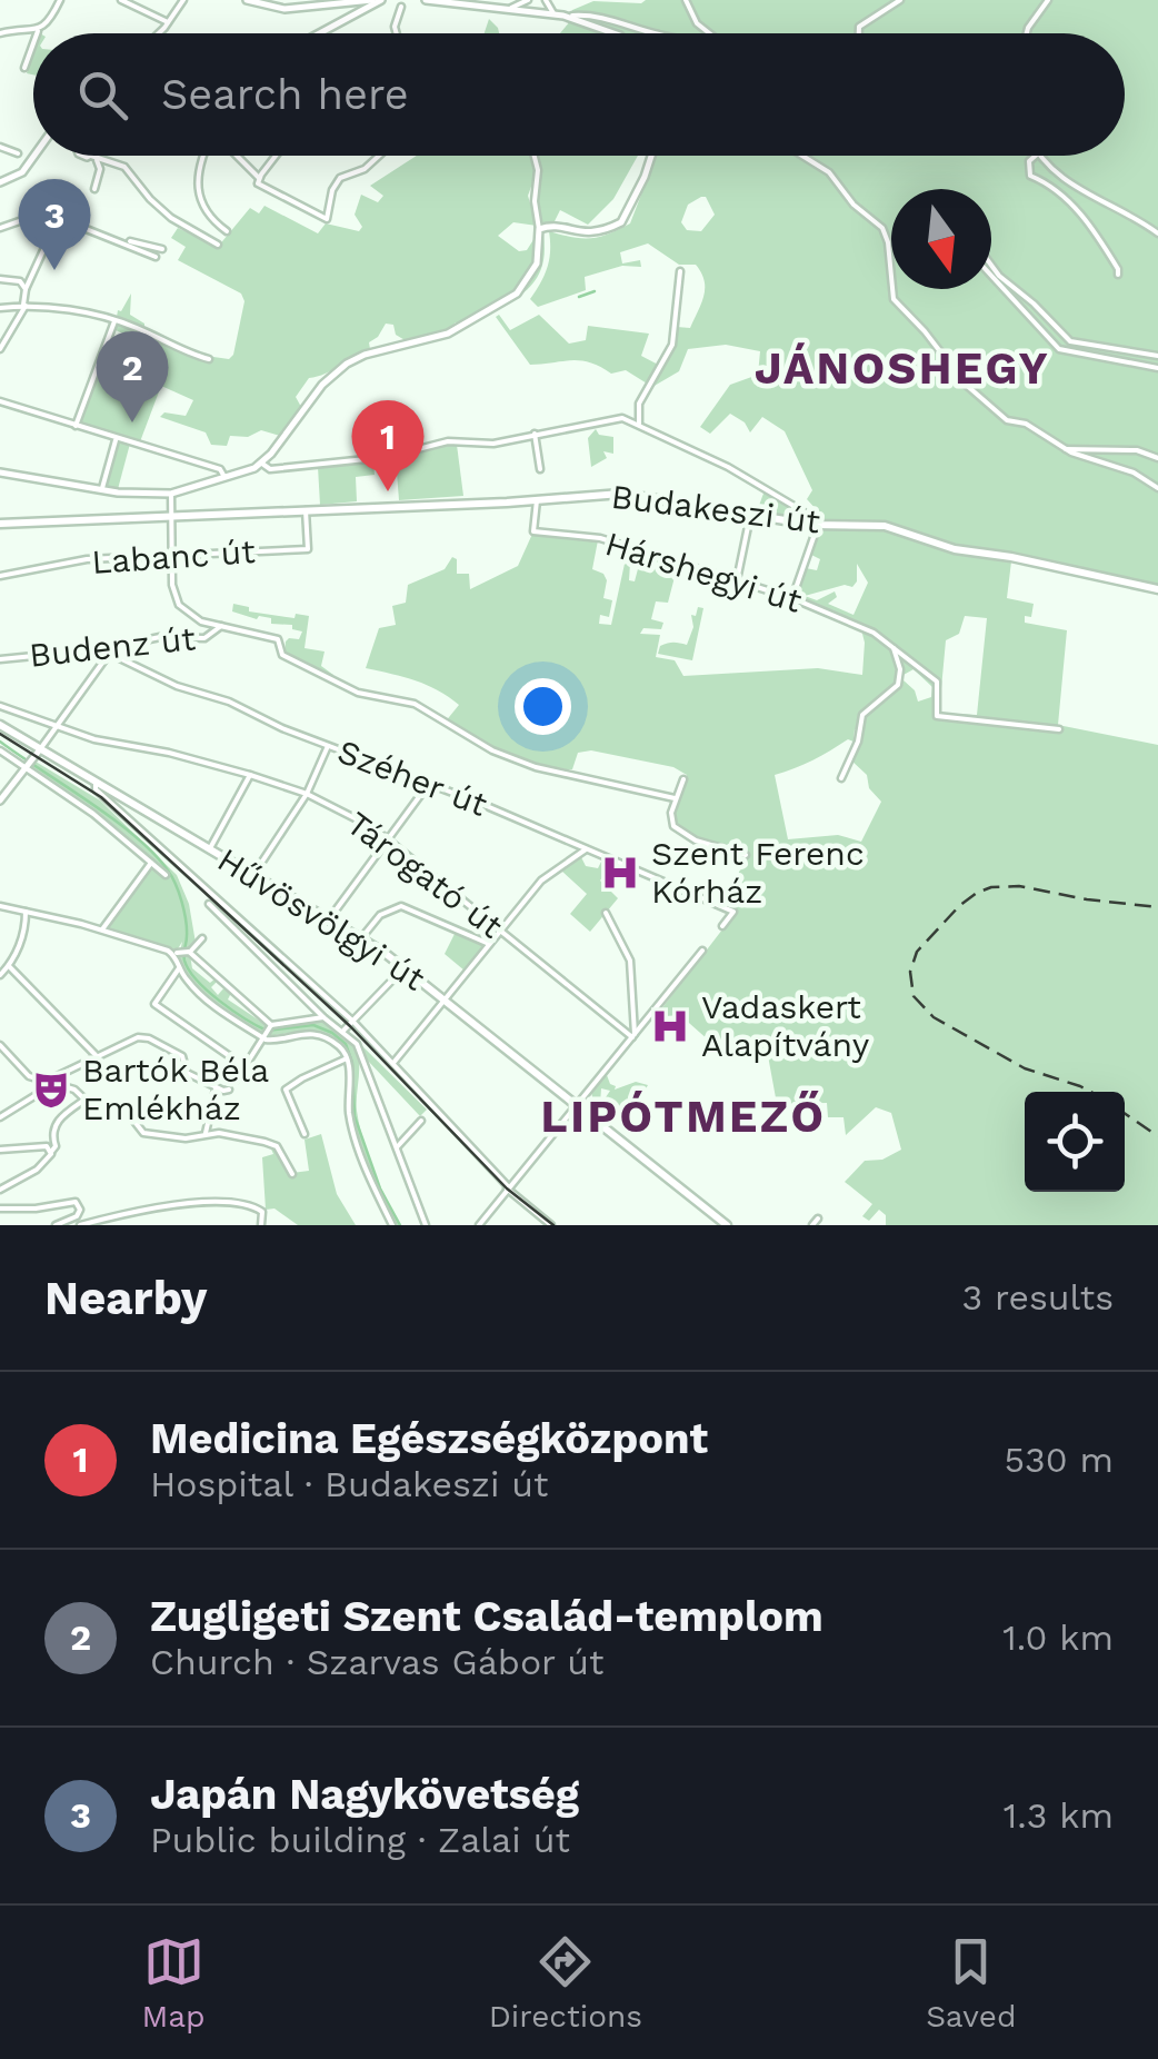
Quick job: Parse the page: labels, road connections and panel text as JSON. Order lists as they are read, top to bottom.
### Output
{
  "streets": {
    "main road": ["Budakeszi út", "Hűvösvölgyi út"],
    "street": [
      "Labanc út",
      "Hárshegyi út",
      "Budenz út",
      "Széher út",
      "Tárogató út"
    ]
  },
  "crossings": [
    ["Budakeszi út", "Labanc út"],
    ["Budakeszi út", "Hárshegyi út"],
    ["Budenz út", "Széher út"]
  ],
  "districts": ["JÁNOSHEGY", "LIPÓTMEZŐ"],
  "places": {
    "hospital": ["Szent Ferenc Kórház", "Vadaskert Alapítvány"],
    "theatre": ["Bartók Béla Emlékház"]
  },
  "north": "bottom",
  "page": {
    "search": "Search here",
    "pins": ["3", "2", "1"],
    "heading": ["Nearby", "3 results"],
    "list": [
      {
        "mark": "1",
        "name": "Medicina Egészségközpont",
        "note": "Hospital · Budakeszi út",
        "value": "530 m"
      },
      {
        "mark": "2",
        "name": "Zugligeti Szent Család-templom",
        "note": "Church · Szarvas Gábor út",
        "value": "1.0 km"
      },
      {
        "mark": "3",
        "name": "Japán Nagykövetség",
        "note": "Public building · Zalai út",
        "value": "1.3 km"
      }
    ],
    "nav": ["Map", "Directions", "Saved"]
  }
}
